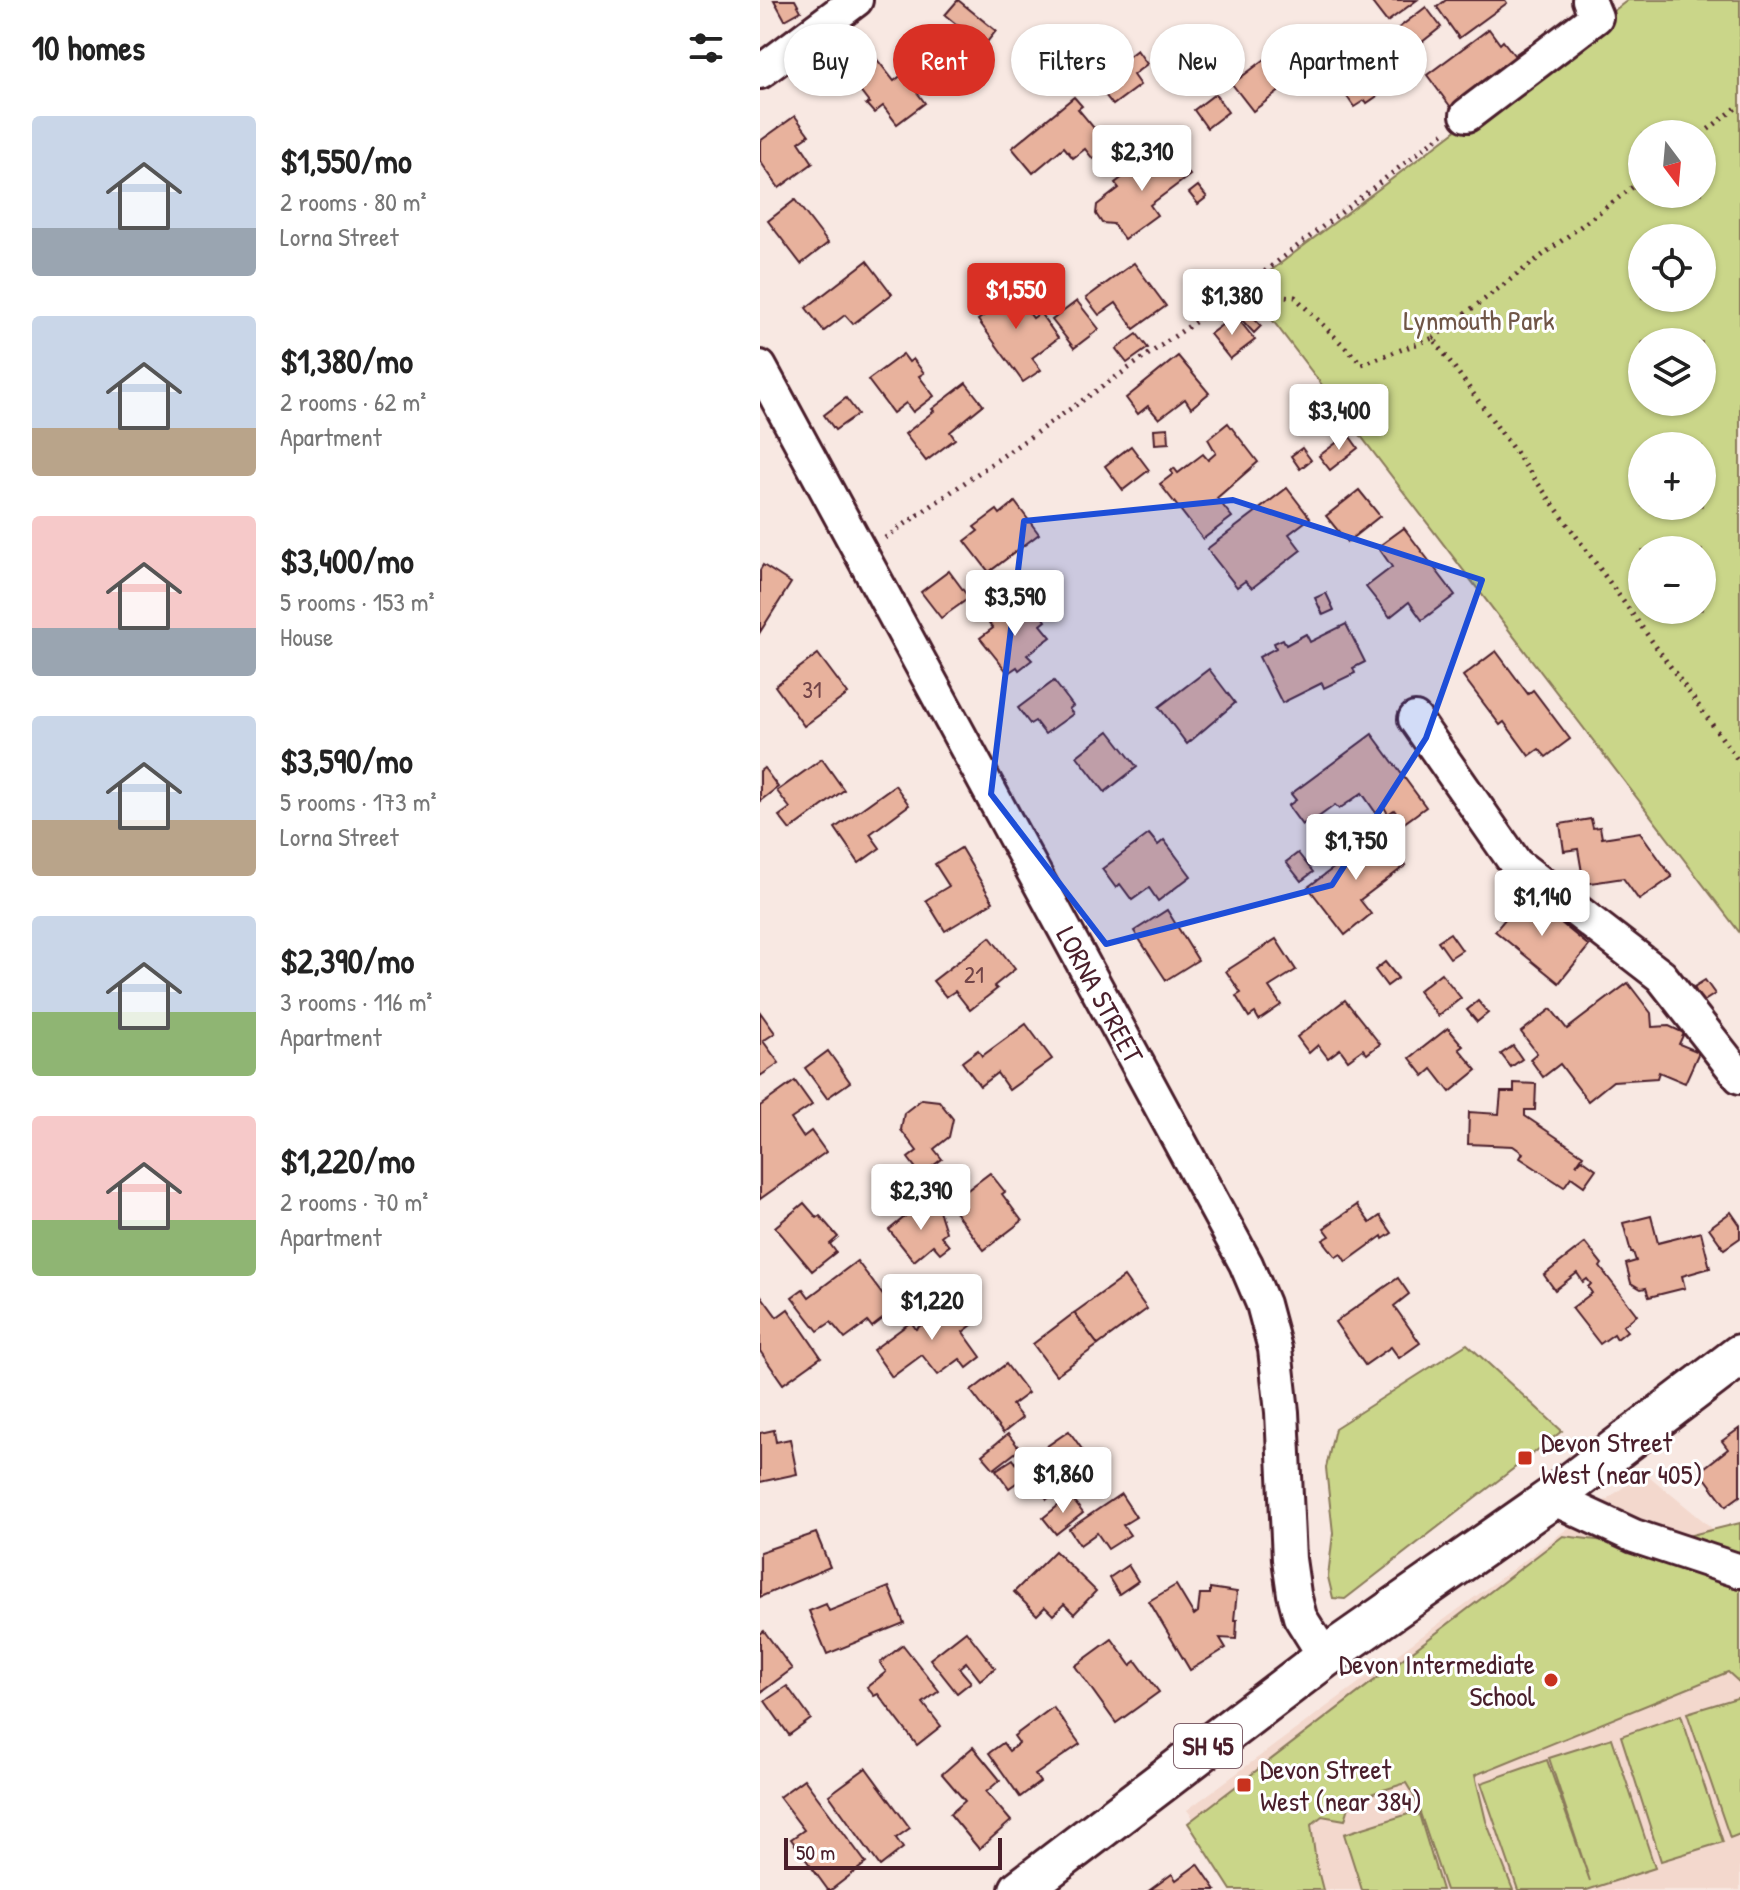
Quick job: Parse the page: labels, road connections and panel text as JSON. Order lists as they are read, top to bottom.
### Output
{
  "streets": {
    "main road": ["SH 45"],
    "street": ["LORNA STREET"]
  },
  "crossings": [
    ["LORNA STREET", "SH 45"]
  ],
  "parks": ["Lynmouth Park"],
  "places": {
    "transit": ["Devon Street West (near 405)", "Devon Street West (near 384)"],
    "other": ["Devon Intermediate School"]
  },
  "house_numbers": ["31", "21"],
  "scale_bar": "50 m",
  "north": "bottom",
  "page": {
    "heading": "10 homes",
    "chip": [
      "Buy",
      "Rent",
      "Filters",
      "New",
      "Apartment"
    ],
    "list": [
      {
        "name": "$1,550/mo",
        "note": "2 rooms · 80 m² · Lorna Street"
      },
      {
        "name": "$1,380/mo",
        "note": "2 rooms · 62 m² · Apartment"
      },
      {
        "name": "$3,400/mo",
        "note": "5 rooms · 153 m² · House"
      },
      {
        "name": "$3,590/mo",
        "note": "5 rooms · 173 m² · Lorna Street"
      },
      {
        "name": "$2,390/mo",
        "note": "3 rooms · 116 m² · Apartment"
      },
      {
        "name": "$1,220/mo",
        "note": "2 rooms · 70 m² · Apartment"
      }
    ],
    "map_buttons": ["+", "−"],
    "price": [
      "$2,310",
      "$1,550",
      "$1,380",
      "$3,400",
      "$3,590",
      "$1,750",
      "$1,140",
      "$2,390",
      "$1,220",
      "$1,860"
    ],
    "scale": "50 m"
  }
}
